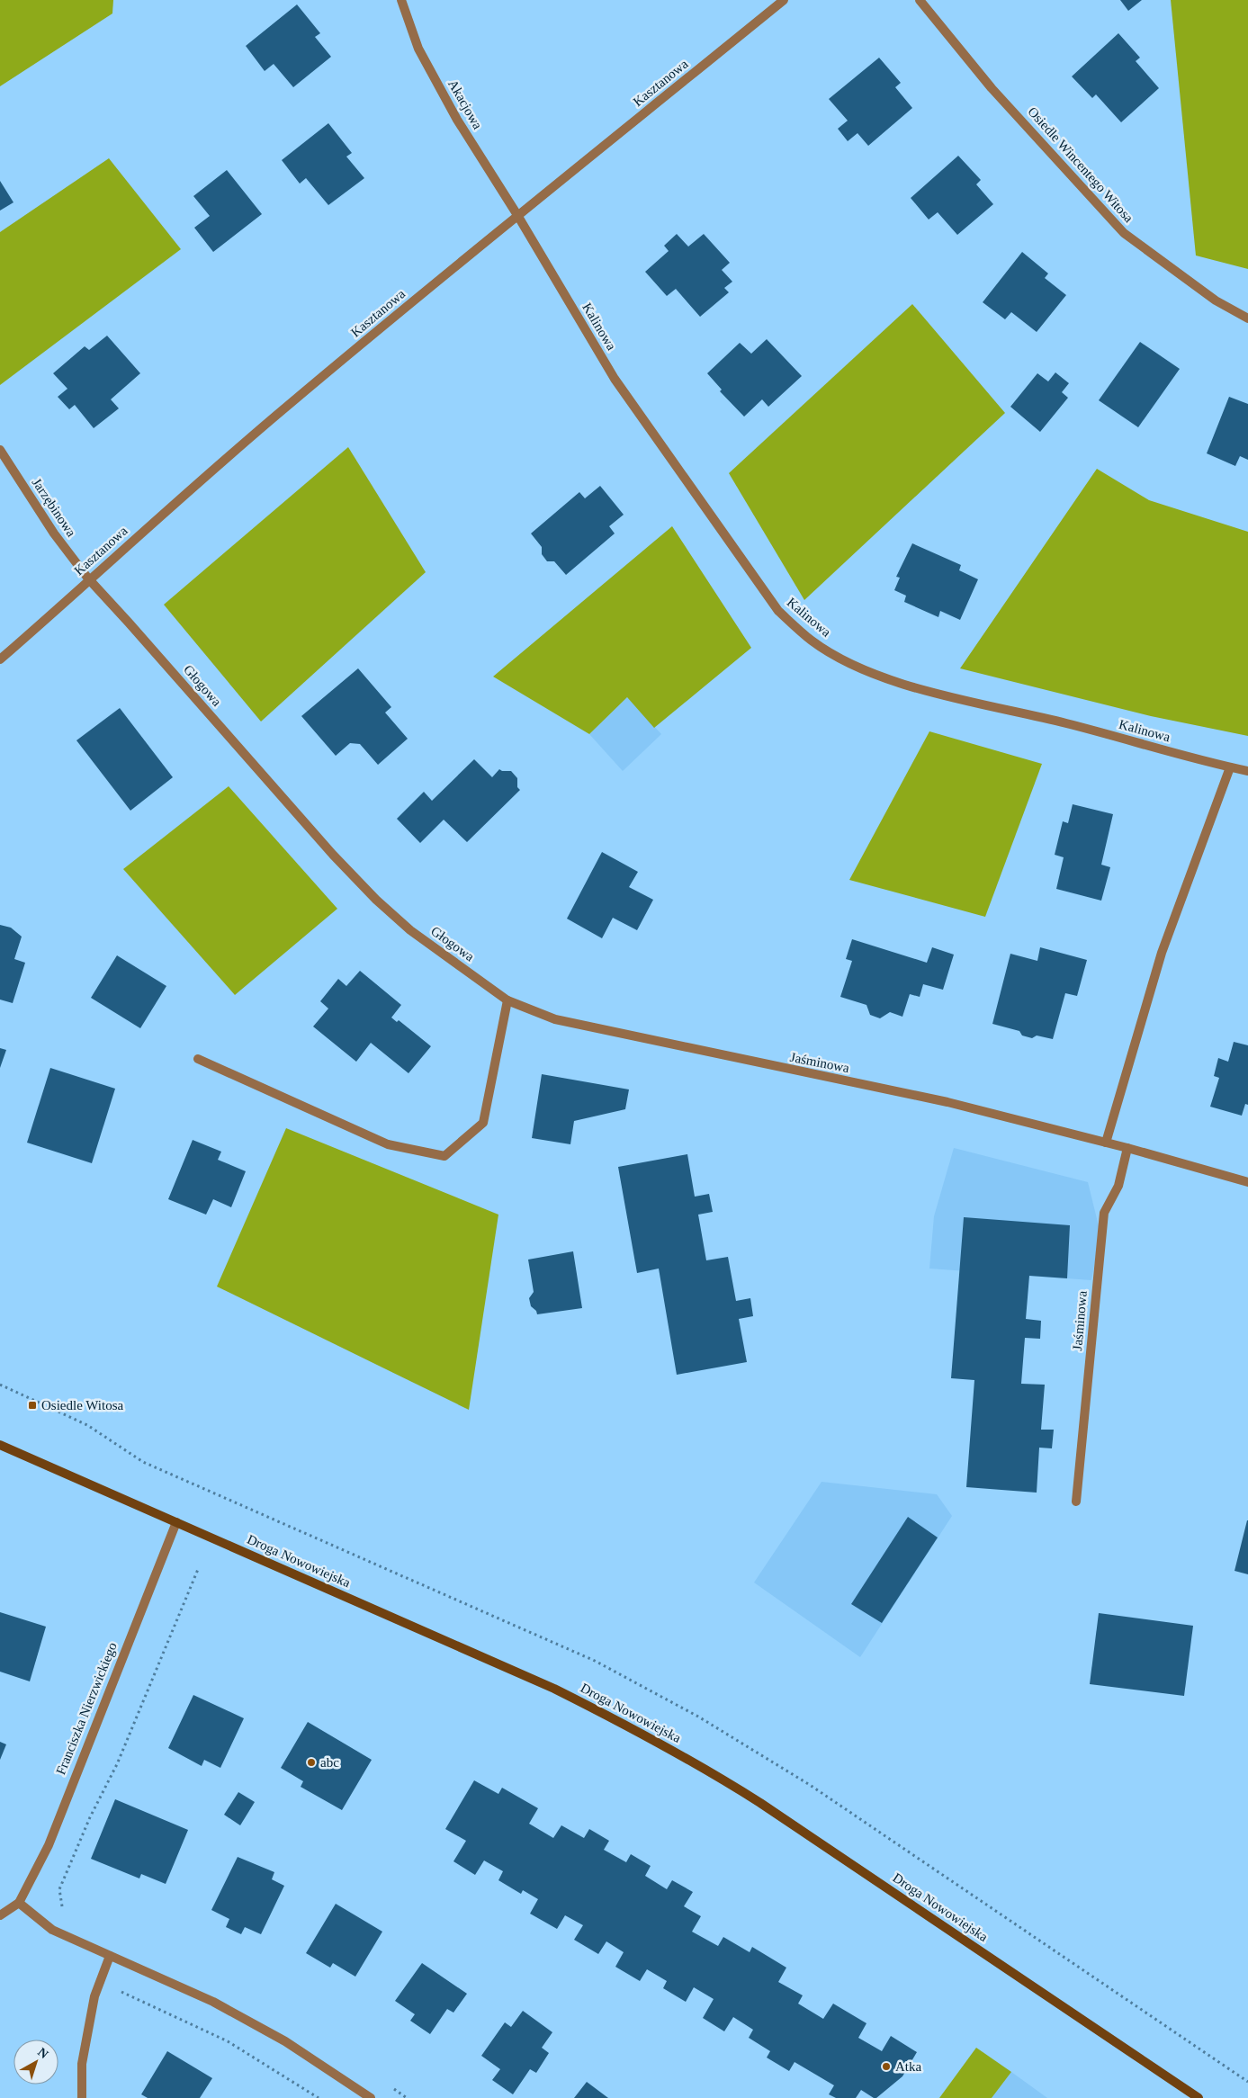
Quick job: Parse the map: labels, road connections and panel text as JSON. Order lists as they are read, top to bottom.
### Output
{
  "streets": {
    "street": [
      "Kasztanowa",
      "Akacjowa",
      "Osiedle Wincentego Witosa",
      "Kalinowa",
      "Jarzębinowa",
      "Głogowa",
      "Jaśminowa",
      "Droga Nowowiejska",
      "Franciszka Nierzwickiego"
    ]
  },
  "crossings": [
    ["Kasztanowa", "Akacjowa"],
    ["Kasztanowa", "Kalinowa"],
    ["Kasztanowa", "Jarzębinowa"],
    ["Kasztanowa", "Głogowa"],
    ["Akacjowa", "Kalinowa"],
    ["Jarzębinowa", "Głogowa"],
    ["Głogowa", "Jaśminowa"],
    ["Droga Nowowiejska", "Franciszka Nierzwickiego"]
  ],
  "places": {
    "transit": ["Osiedle Witosa"],
    "other": ["abc", "Atka"]
  },
  "north": "top right"
}
